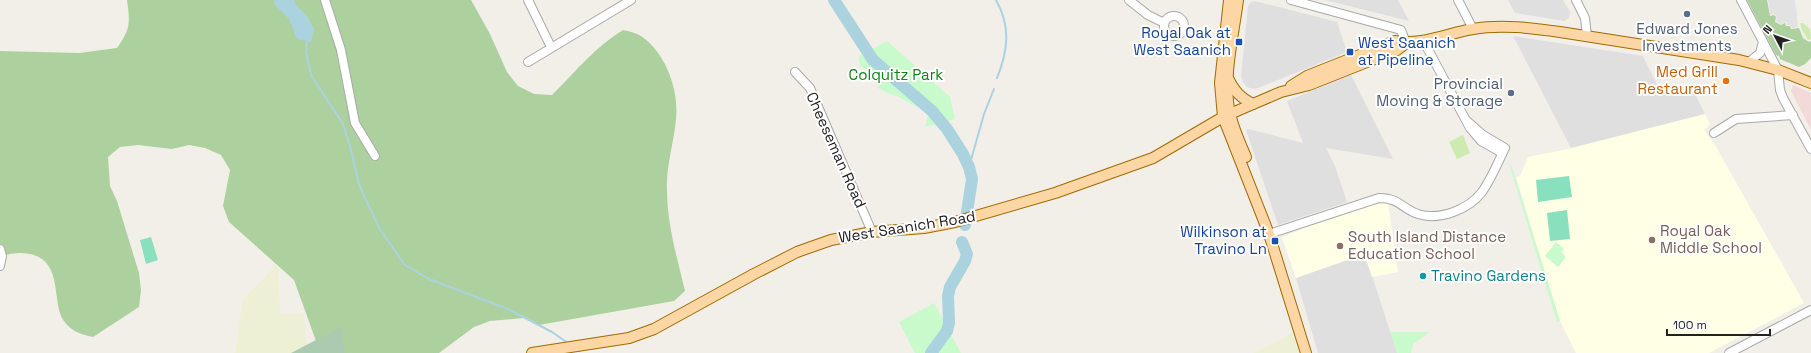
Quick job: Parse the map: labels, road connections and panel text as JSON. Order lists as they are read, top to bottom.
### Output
{
  "streets": {
    "main road": ["West Saanich Road"],
    "street": ["Cheeseman Road"]
  },
  "crossings": [
    ["Cheeseman Road", "West Saanich Road"]
  ],
  "parks": ["Colquitz Park"],
  "places": {
    "other": [
      "Edward Jones Investments",
      "Med Grill Restaurant",
      "Provincial Moving & Storage",
      "Royal Oak Middle School",
      "South Island Distance Education School",
      "Travino Gardens"
    ],
    "transit": ["Royal Oak at West Saanich", "West Saanich at Pipeline", "Wilkinson at Travino Ln"]
  },
  "scale_bar": "100 m",
  "north": "top left"
}
